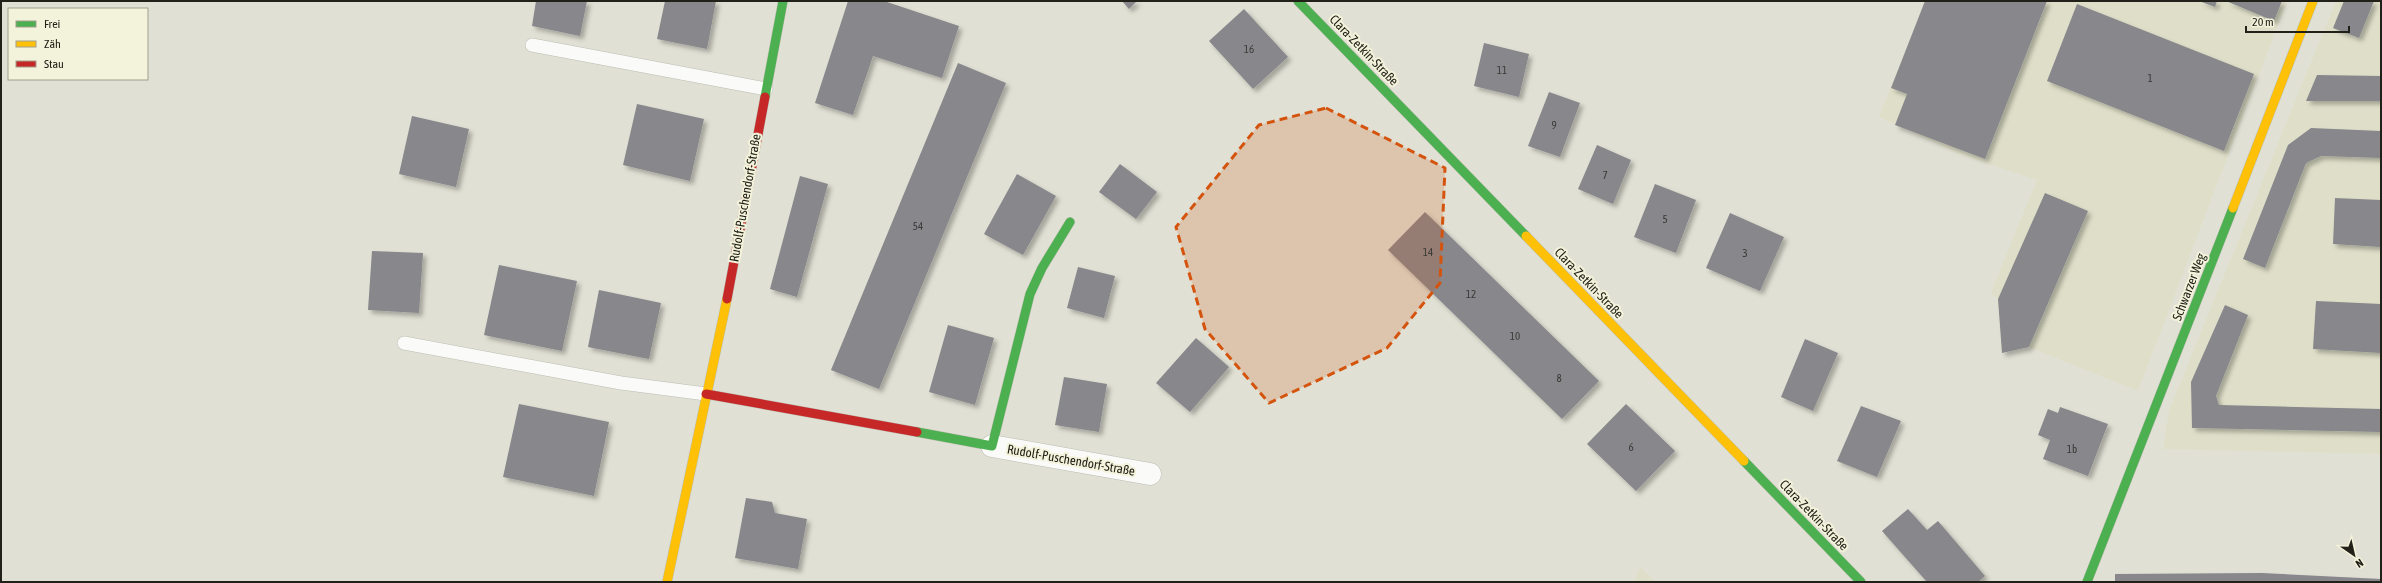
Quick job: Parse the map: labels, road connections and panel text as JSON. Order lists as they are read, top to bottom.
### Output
{
  "streets": {
    "street": ["Clara-Zetkin-Straße", "Rudolf-Puschendorf-Straße", "Schwarzer Weg"]
  },
  "house_numbers": [
    "16",
    "11",
    "1",
    "9",
    "7",
    "5",
    "54",
    "14",
    "3",
    "12",
    "10",
    "8",
    "6",
    "1b"
  ],
  "legend": ["Frei", "Zäh", "Stau"],
  "scale_bar": "20 m",
  "north": "bottom right"
}
